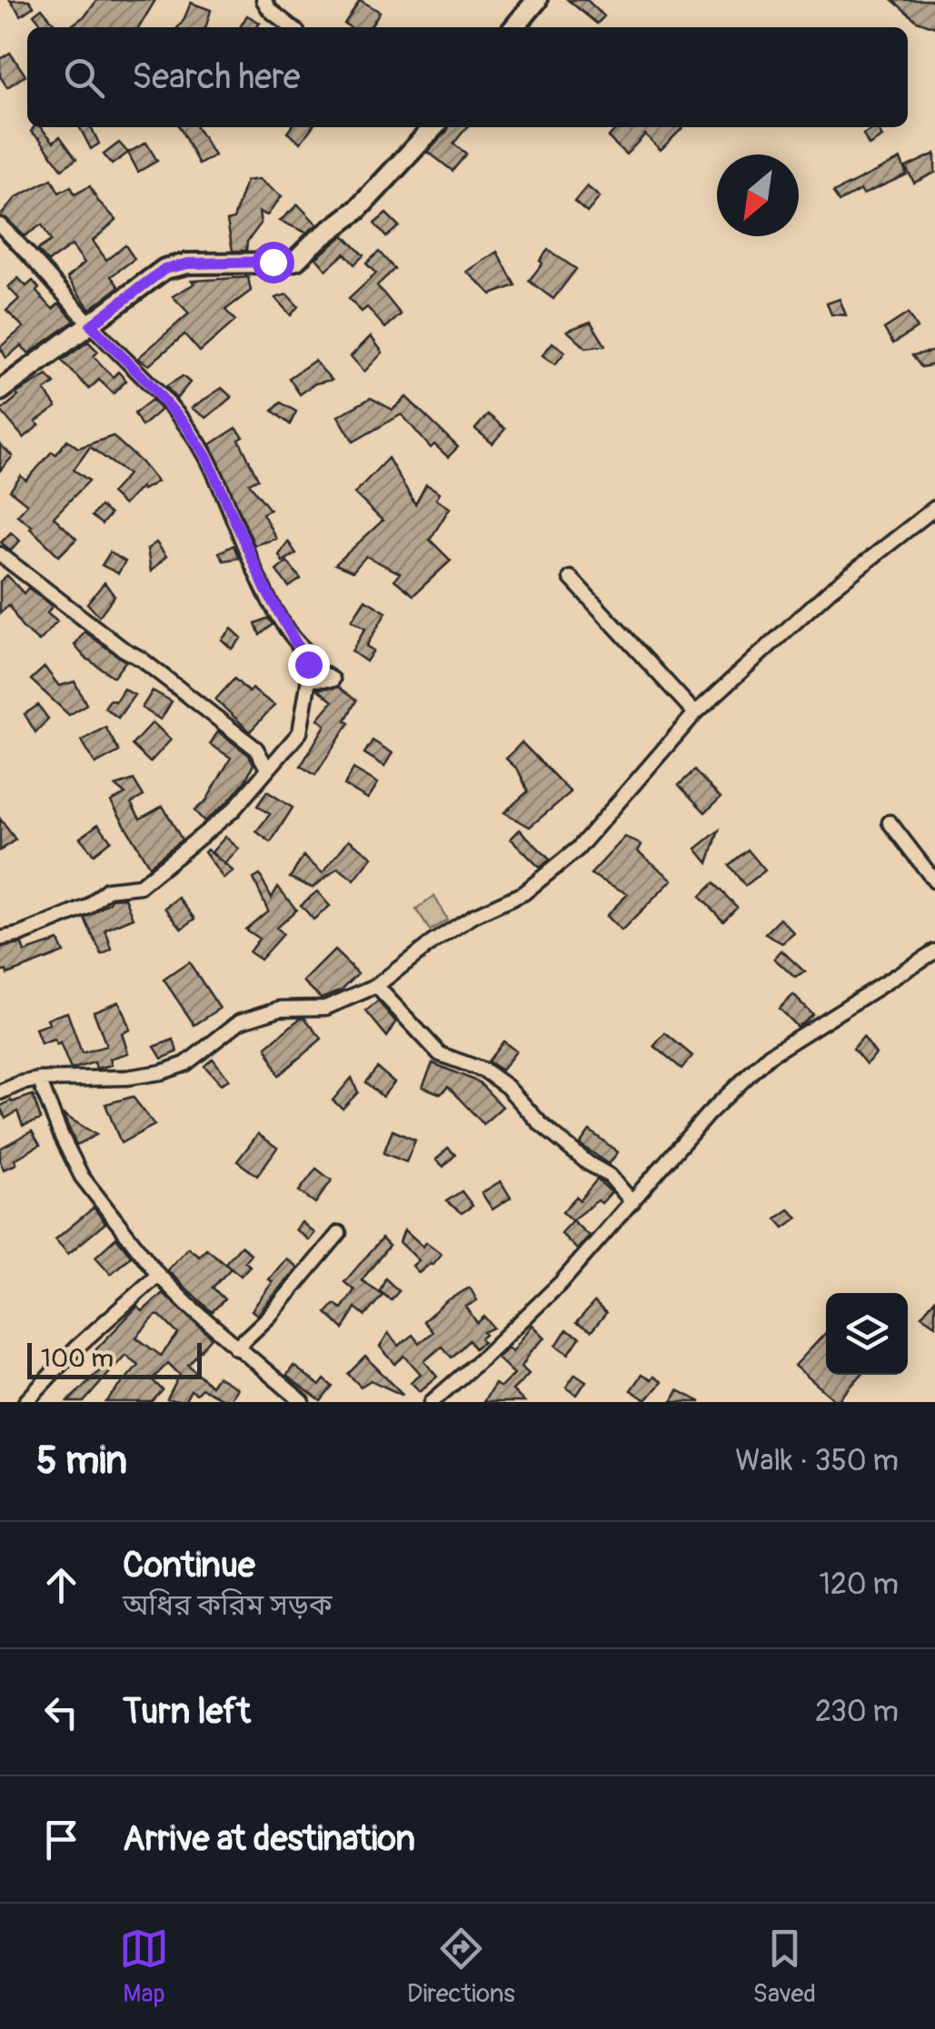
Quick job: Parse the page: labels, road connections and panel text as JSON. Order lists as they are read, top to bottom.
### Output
{
  "scale_bar": "100 m",
  "north": "bottom left",
  "page": {
    "search": "Search here",
    "scale": "100 m",
    "heading": ["5 min", "Walk · 350 m"],
    "list": [
      ["Continue", "অধির করিম সড়ক", "120 m"],
      ["Turn left", "230 m"],
      "Arrive at destination"
    ],
    "nav": ["Map", "Directions", "Saved"]
  }
}
